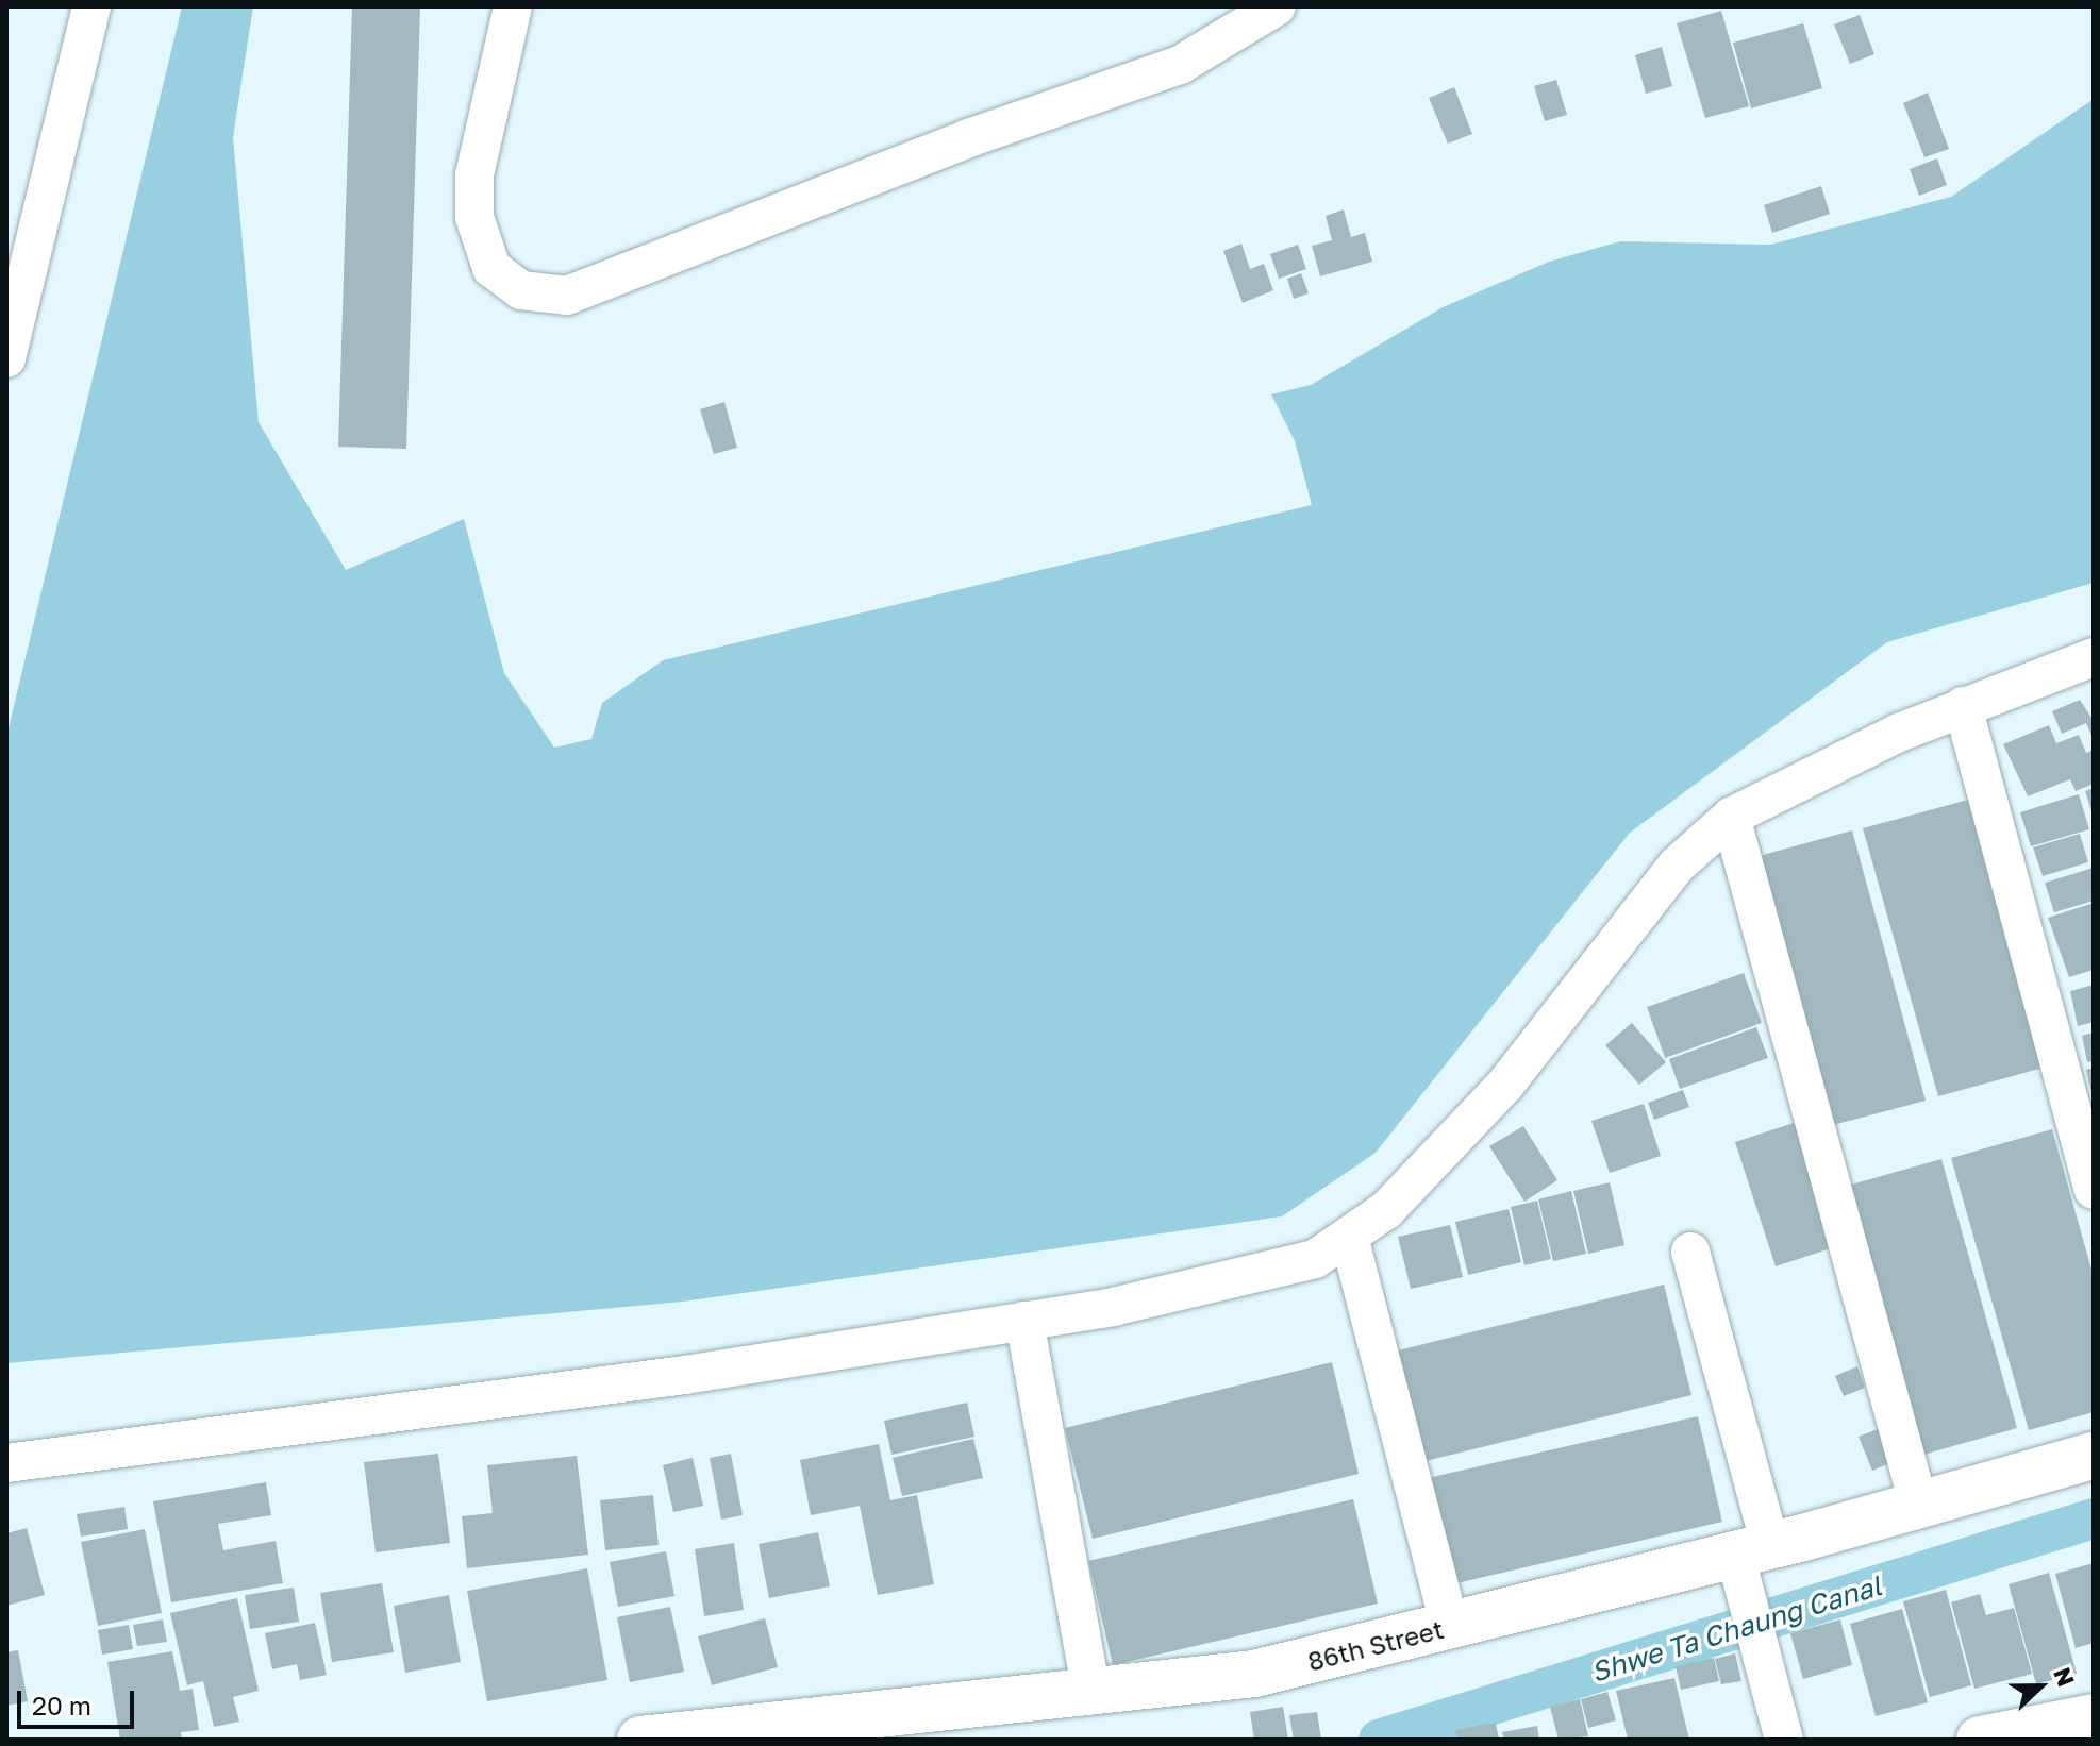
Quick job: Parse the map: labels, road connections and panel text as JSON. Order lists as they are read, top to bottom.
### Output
{
  "streets": {
    "main road": ["86th Street"]
  },
  "water": ["Shwe Ta Chaung Canal"],
  "scale_bar": "20 m",
  "north": "right"
}
